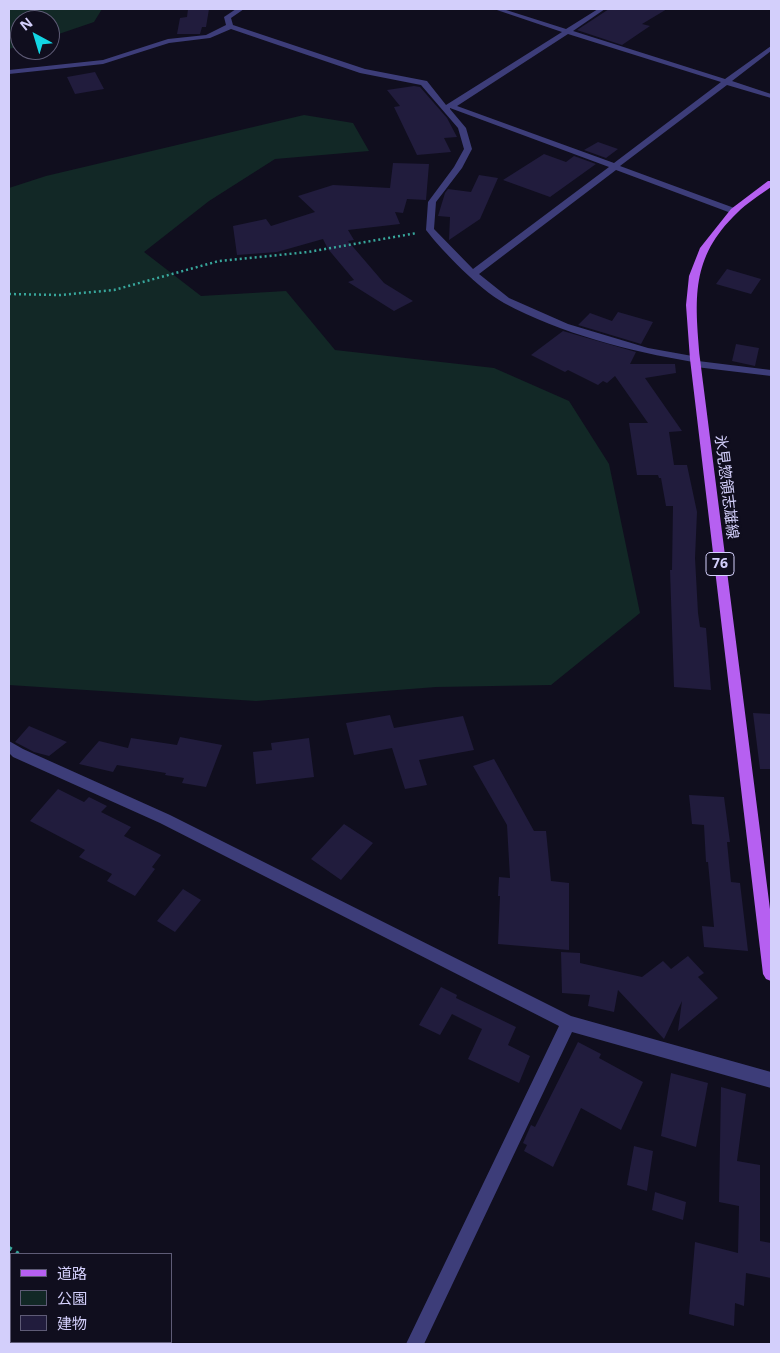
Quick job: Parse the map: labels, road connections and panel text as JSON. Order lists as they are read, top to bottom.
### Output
{
  "streets": {
    "main road": ["氷見惣領志雄線", "76"]
  },
  "legend": ["道路", "公園", "建物"],
  "north": "top left"
}
